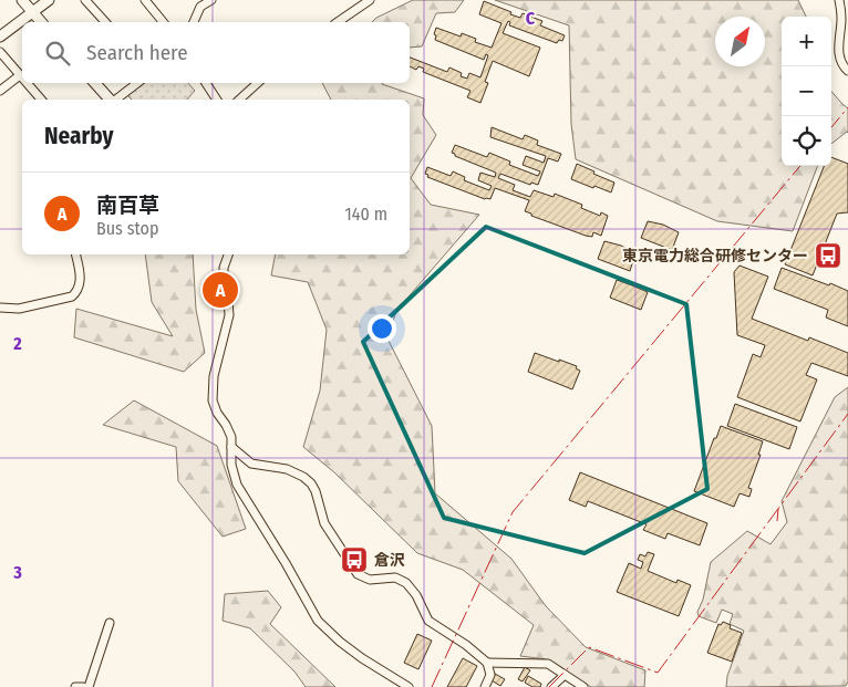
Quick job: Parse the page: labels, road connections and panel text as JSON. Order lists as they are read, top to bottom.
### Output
{
  "places": {
    "bus stop": ["東京電力総合研修センター", "倉沢"]
  },
  "north": "top right",
  "page": {
    "map_buttons": ["+", "−"],
    "search": "Search here",
    "heading": "Nearby",
    "list": [
      {
        "mark": "A",
        "name": "南百草",
        "note": "Bus stop",
        "value": "140 m"
      }
    ],
    "pins": "A"
  },
  "grid": {
    "columns": ["C"],
    "rows": ["2", "3"]
  }
}
